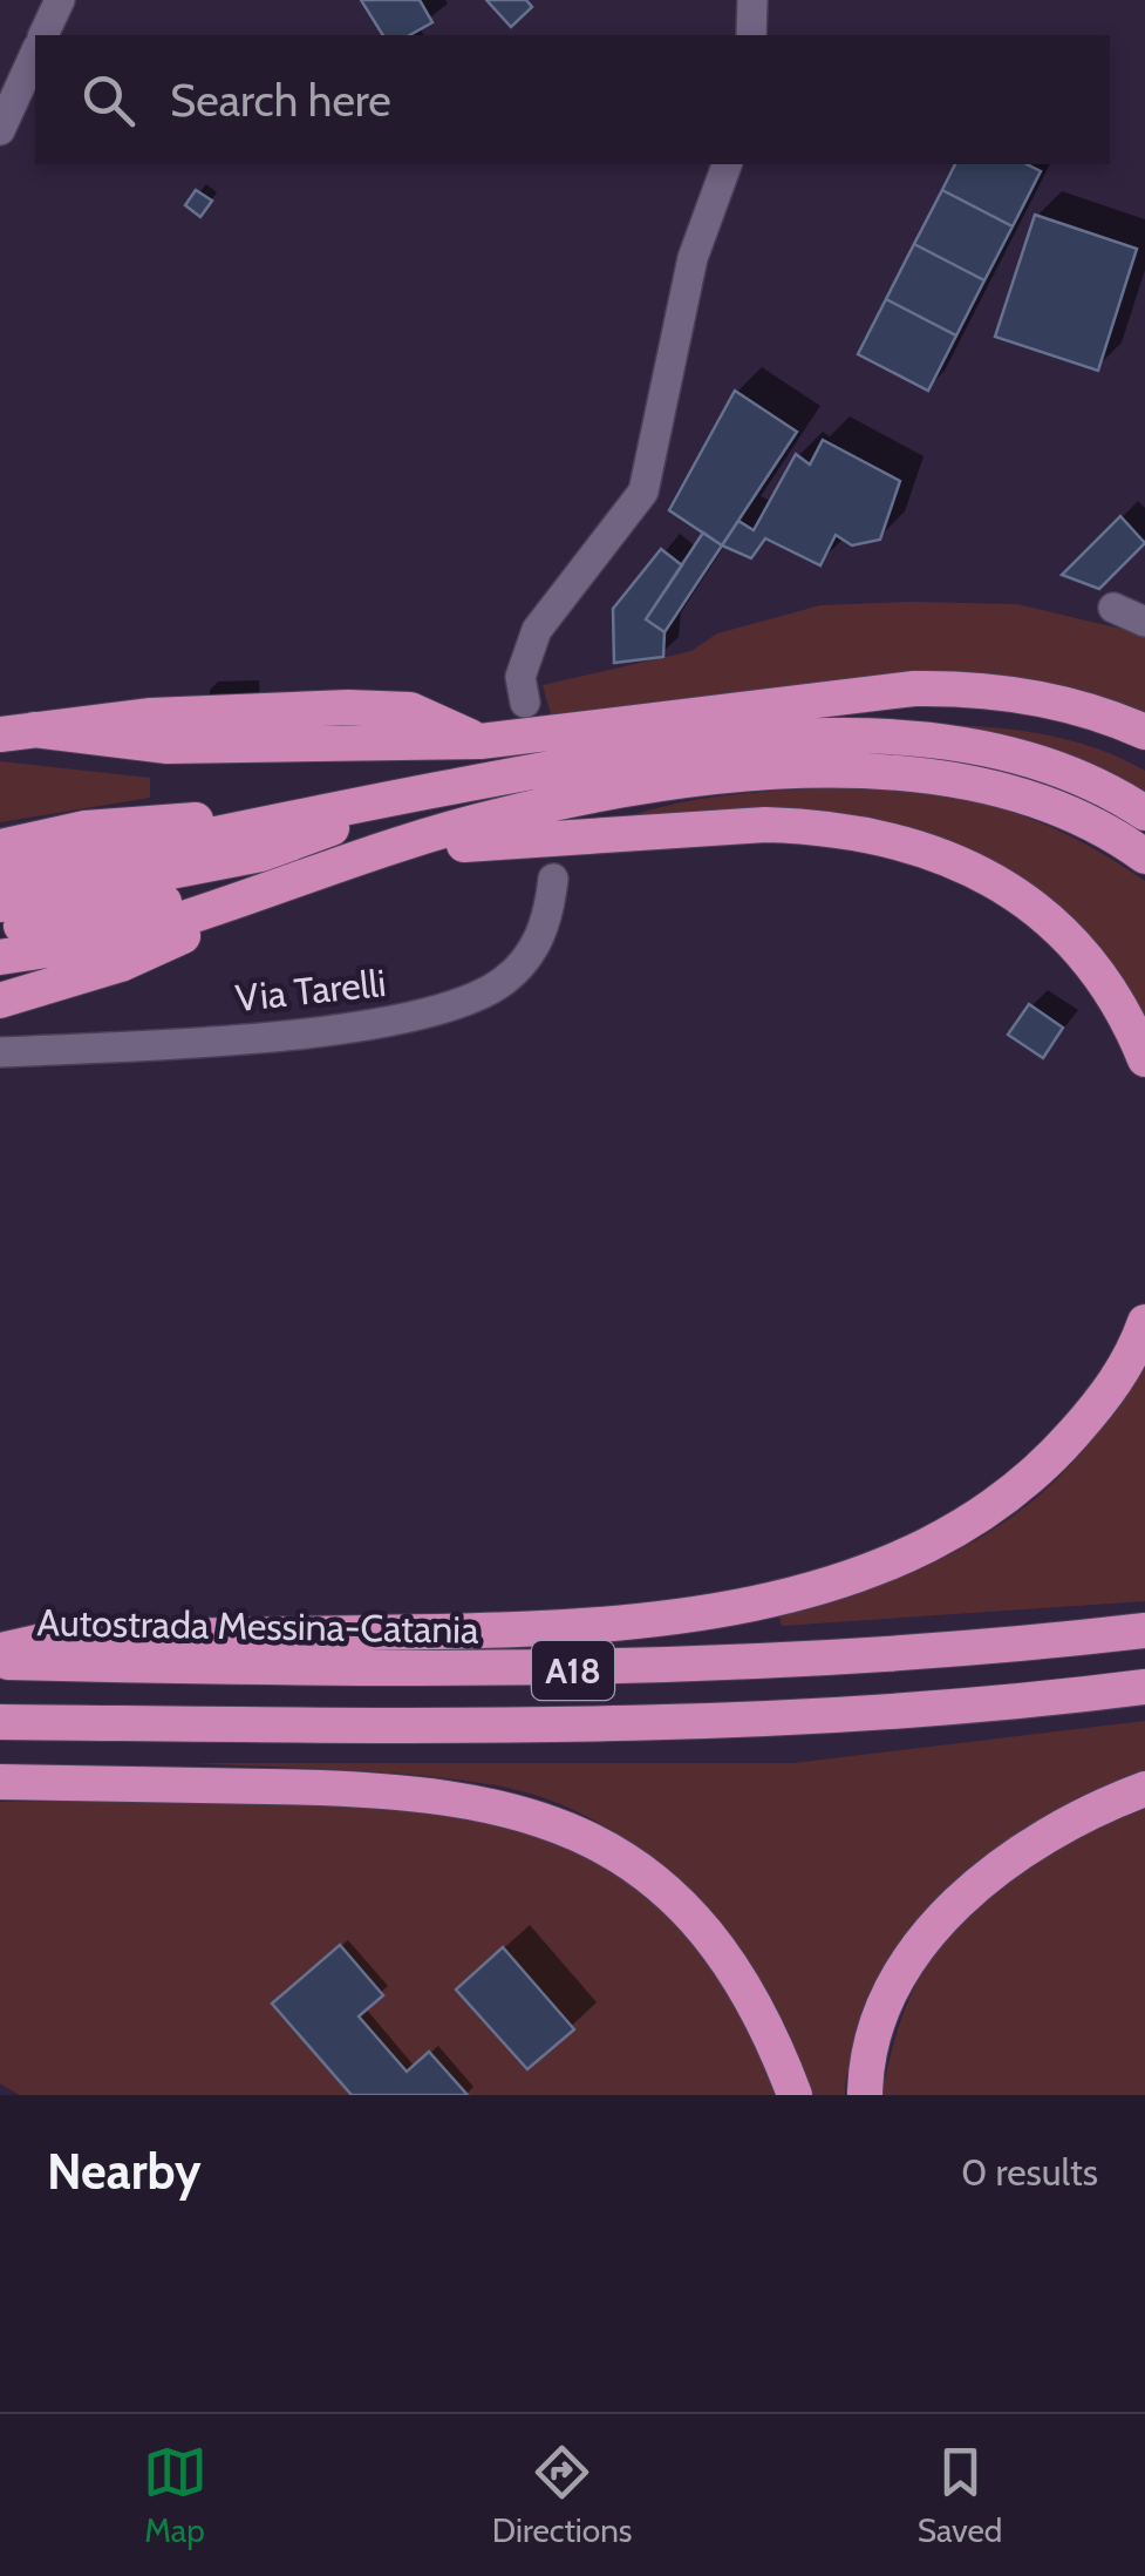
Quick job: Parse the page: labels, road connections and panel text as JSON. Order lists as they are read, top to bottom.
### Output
{
  "streets": {
    "highway": ["Autostrada Messina-Catania", "A18"],
    "street": ["Via Tarelli"]
  },
  "page": {
    "search": "Search here",
    "heading": ["Nearby", "0 results"],
    "nav": ["Map", "Directions", "Saved"]
  }
}
